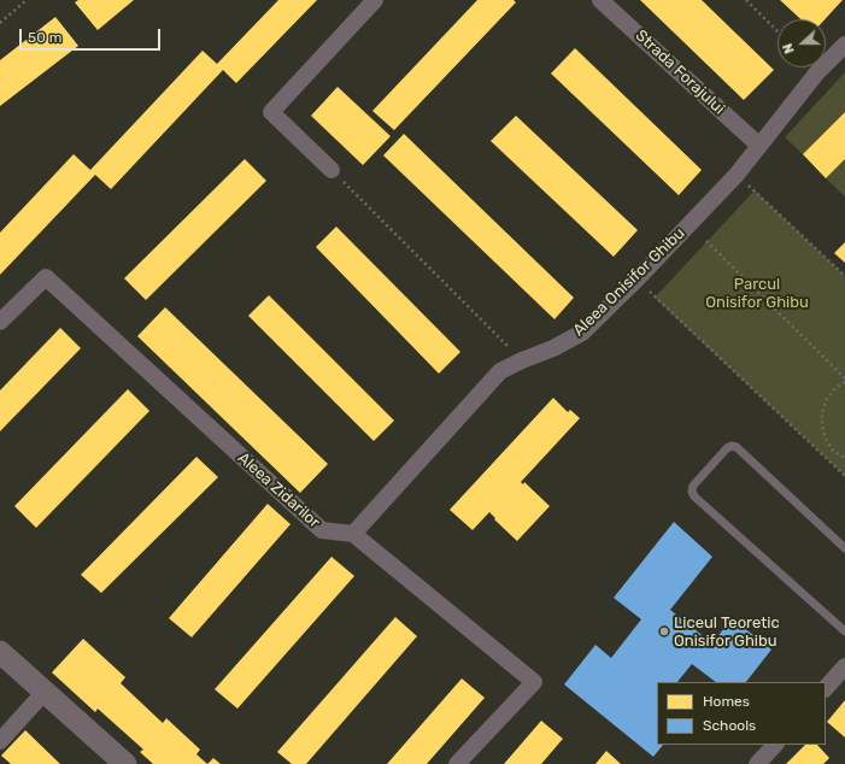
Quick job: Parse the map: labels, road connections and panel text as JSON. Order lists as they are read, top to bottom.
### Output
{
  "streets": {
    "street": ["Strada Forajului", "Aleea Onisifor Ghibu", "Aleea Zidarilor"]
  },
  "crossings": [
    ["Strada Forajului", "Aleea Onisifor Ghibu"],
    ["Aleea Onisifor Ghibu", "Aleea Zidarilor"]
  ],
  "parks": ["Parcul Onisifor Ghibu"],
  "places": ["Liceul Teoretic Onisifor Ghibu"],
  "legend": ["Homes", "Schools"],
  "scale_bar": "50 m",
  "north": "left"
}
